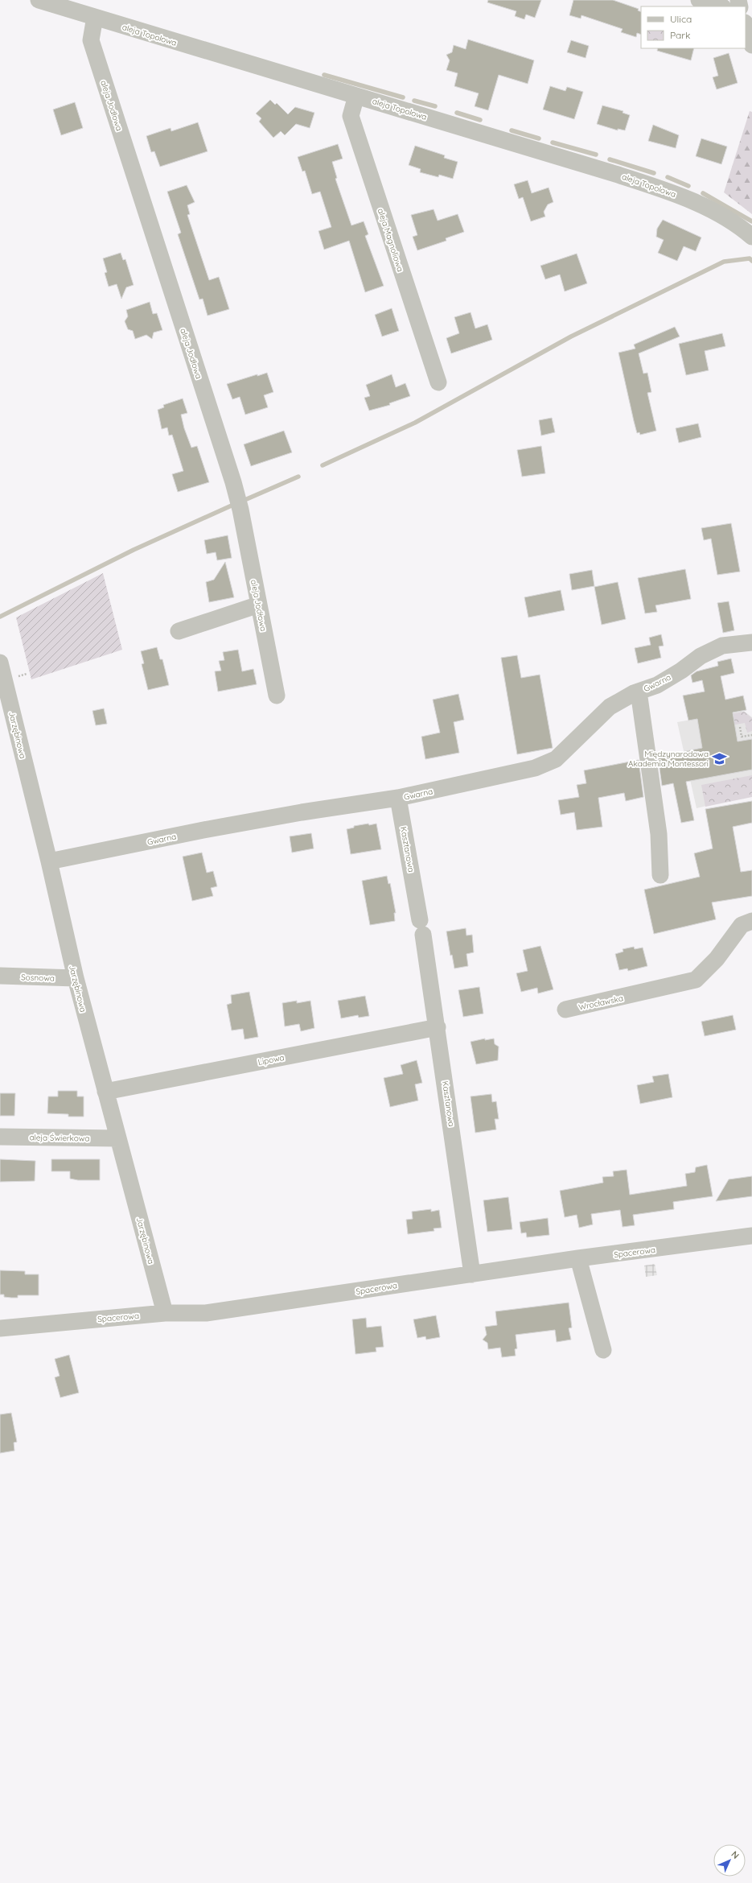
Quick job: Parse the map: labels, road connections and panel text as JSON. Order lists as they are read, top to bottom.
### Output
{
  "streets": {
    "street": [
      "aleja Topolowa",
      "aleja Jodłowa",
      "aleja Magnoliowa",
      "Gwarna",
      "Jarzębinowa",
      "Kasztanowa",
      "Sosnowa",
      "Wrocławska",
      "Lipowa",
      "aleja Świerkowa",
      "Spacerowa"
    ]
  },
  "crossings": [
    ["aleja Topolowa", "aleja Jodłowa"],
    ["aleja Topolowa", "aleja Magnoliowa"],
    ["Gwarna", "Jarzębinowa"],
    ["Gwarna", "Kasztanowa"],
    ["Jarzębinowa", "Sosnowa"],
    ["Jarzębinowa", "Lipowa"],
    ["Jarzębinowa", "aleja Świerkowa"],
    ["Jarzębinowa", "Spacerowa"],
    ["Kasztanowa", "Lipowa"],
    ["Kasztanowa", "Spacerowa"]
  ],
  "places": {
    "school or university": ["Międzynarodowa Akademia Montessori"]
  },
  "legend": ["Ulica", "Park"],
  "north": "top right"
}
